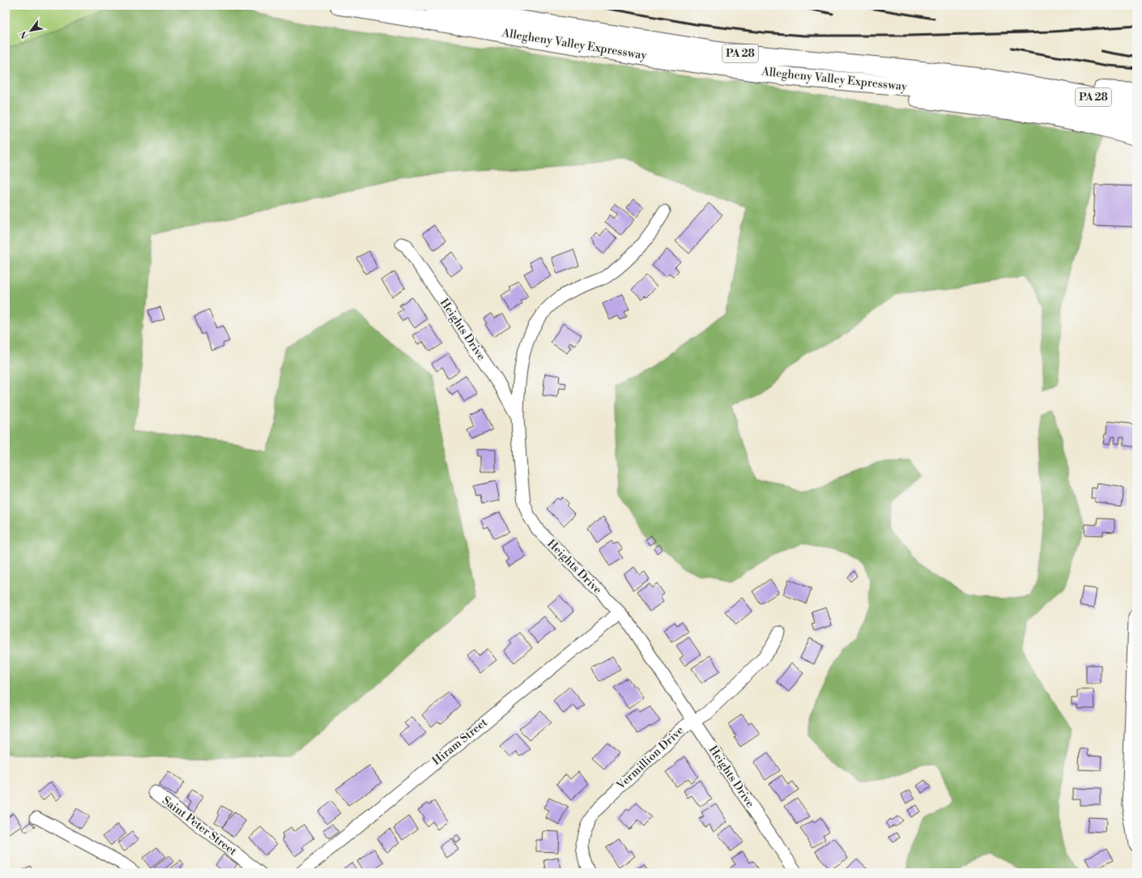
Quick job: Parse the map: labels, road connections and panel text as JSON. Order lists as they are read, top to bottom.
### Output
{
  "streets": {
    "highway": ["Allegheny Valley Expressway", "PA 28"],
    "street": [
      "Heights Drive",
      "Hiram Street",
      "Vermillion Drive",
      "Saint Peter Street"
    ]
  },
  "crossings": [
    ["Heights Drive", "Hiram Street"],
    ["Heights Drive", "Vermillion Drive"]
  ],
  "north": "bottom left"
}
